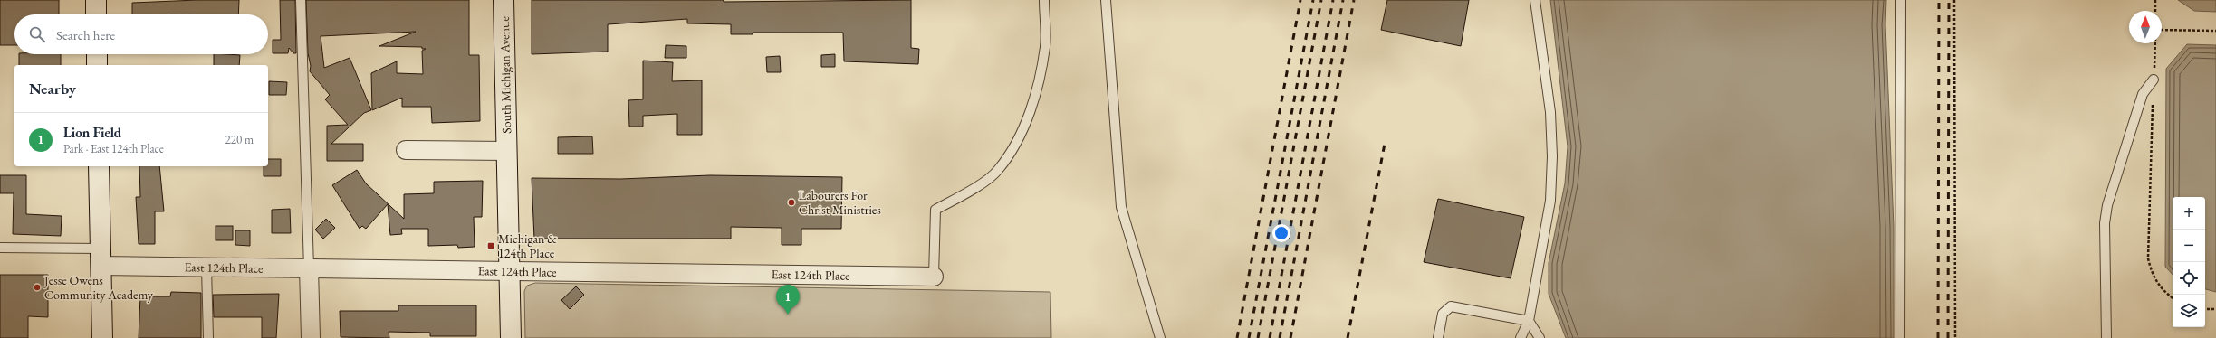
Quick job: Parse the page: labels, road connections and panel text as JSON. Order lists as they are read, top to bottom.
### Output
{
  "streets": {
    "main road": ["South Michigan Avenue"],
    "street": ["East 124th Place"]
  },
  "crossings": [
    ["South Michigan Avenue", "East 124th Place"]
  ],
  "places": {
    "other": ["Labourers For Christ Ministries", "Jesse Owens Community Academy"],
    "transit": ["Michigan & 124th Place"]
  },
  "north": "top",
  "page": {
    "search": "Search here",
    "heading": "Nearby",
    "list": [
      {
        "mark": "1",
        "name": "Lion Field",
        "note": "Park · East 124th Place",
        "value": "220 m"
      }
    ],
    "map_buttons": ["+", "−"],
    "pins": "1"
  }
}
